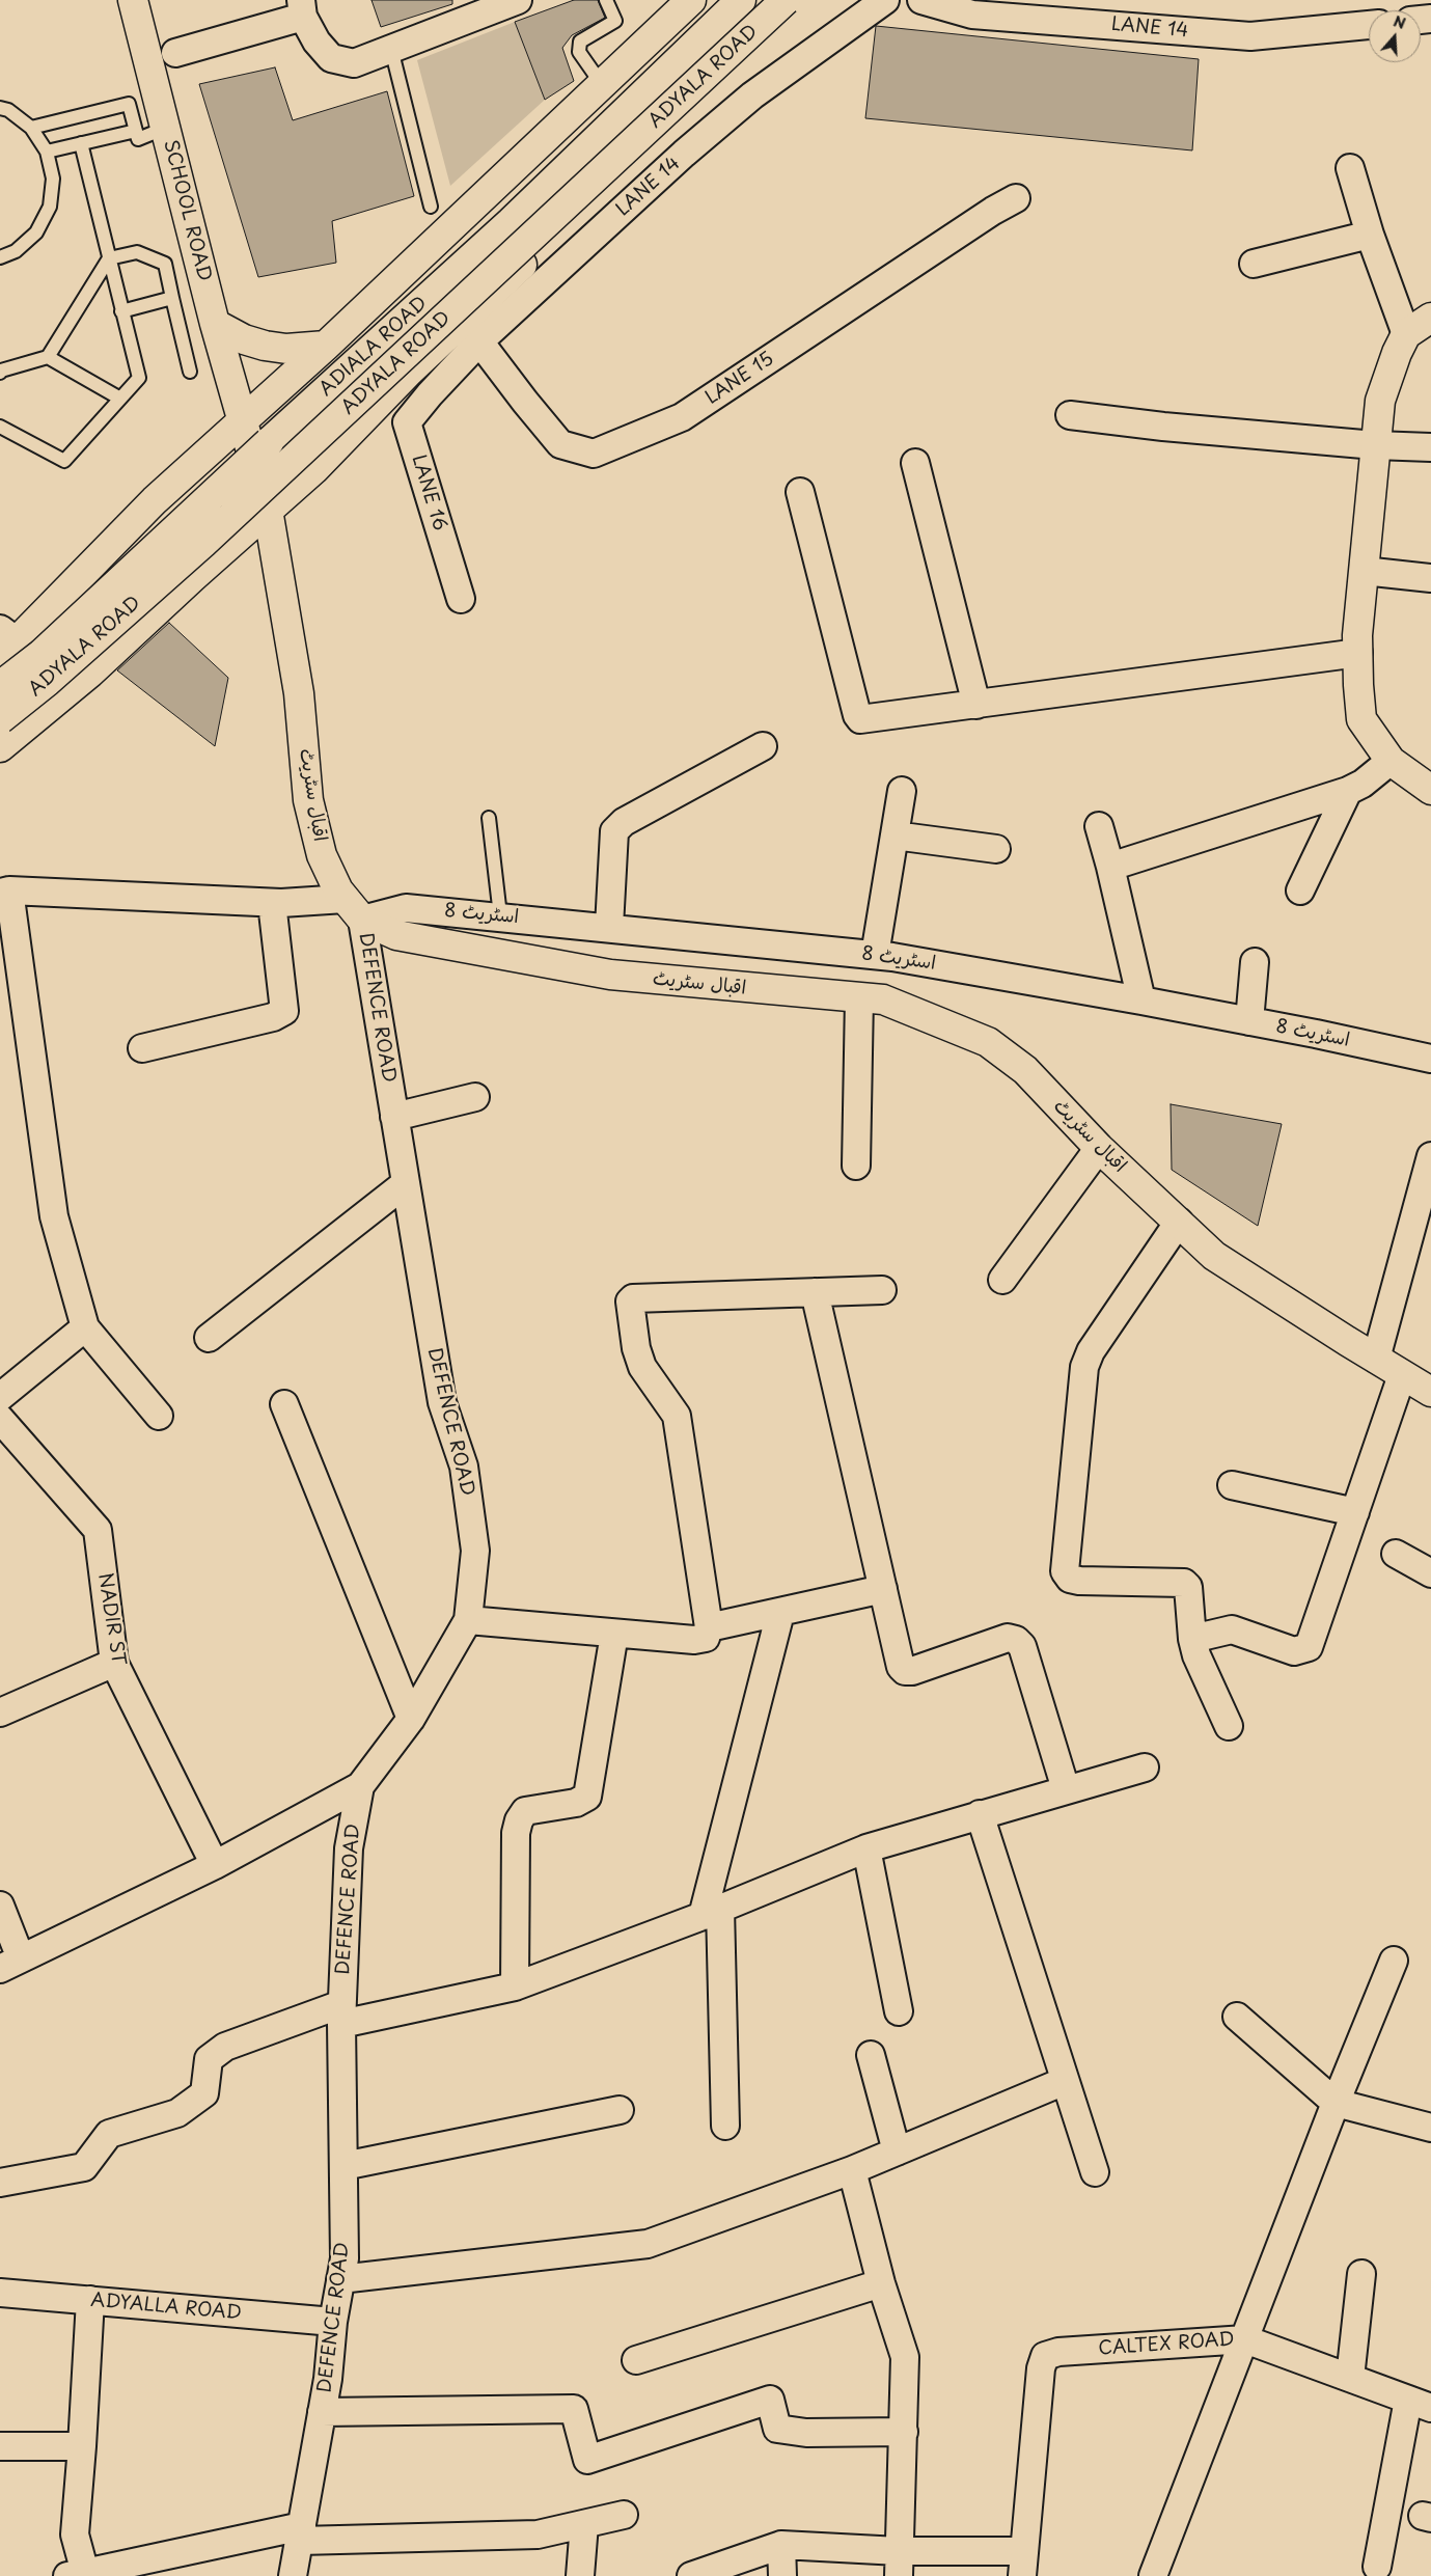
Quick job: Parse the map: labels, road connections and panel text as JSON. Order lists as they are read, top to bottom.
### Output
{
  "streets": {
    "street": [
      "LANE 14",
      "ADYALA ROAD",
      "SCHOOL ROAD",
      "ADIALA ROAD",
      "LANE 15",
      "LANE 16",
      "اقبال سٹریٹ",
      "اسٹریٹ 8",
      "DEFENCE ROAD",
      "NADIR ST",
      "ADYALLA ROAD",
      "CALTEX ROAD"
    ]
  },
  "crossings": [
    ["LANE 14", "LANE 15"],
    ["LANE 14", "LANE 16"],
    ["SCHOOL ROAD", "اقبال سٹریٹ"],
    ["ADIALA ROAD", "اقبال سٹریٹ"],
    ["اقبال سٹریٹ", "اسٹریٹ 8"],
    ["اقبال سٹریٹ", "DEFENCE ROAD"],
    ["اسٹریٹ 8", "DEFENCE ROAD"],
    ["DEFENCE ROAD", "ADYALLA ROAD"]
  ],
  "north": "top"
}
